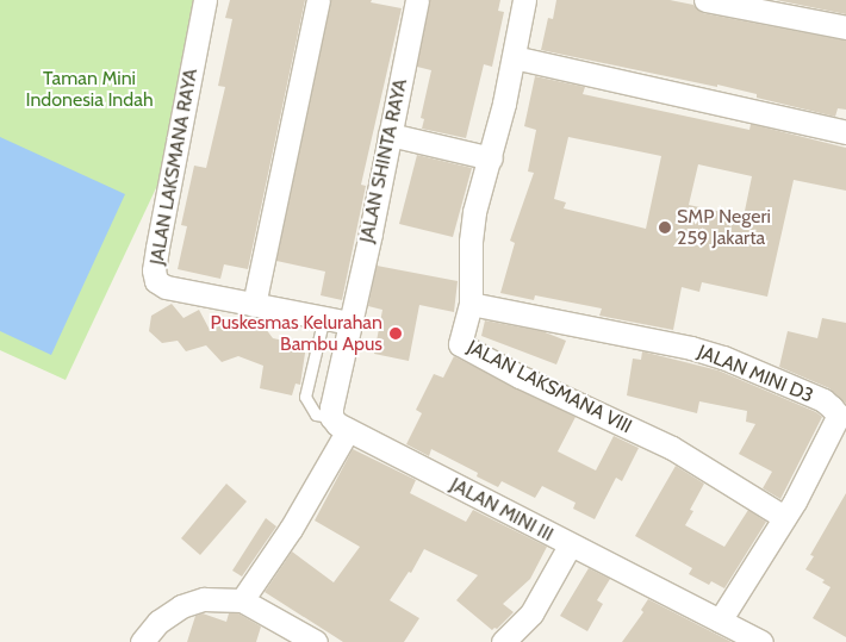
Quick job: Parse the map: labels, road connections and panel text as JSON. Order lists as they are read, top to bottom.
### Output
{
  "streets": {
    "street": [
      "JALAN SHINTA RAYA",
      "JALAN LAKSMANA RAYA",
      "JALAN MINI D3",
      "JALAN LAKSMANA VIII",
      "JALAN MINI III"
    ]
  },
  "crossings": [
    ["JALAN SHINTA RAYA", "JALAN LAKSMANA RAYA"],
    ["JALAN MINI D3", "JALAN LAKSMANA VIII"],
    ["JALAN MINI D3", "JALAN MINI III"]
  ],
  "parks": ["Taman Mini Indonesia Indah"],
  "places": ["SMP Negeri 259 Jakarta", "Puskesmas Kelurahan Bambu Apus"]
}
